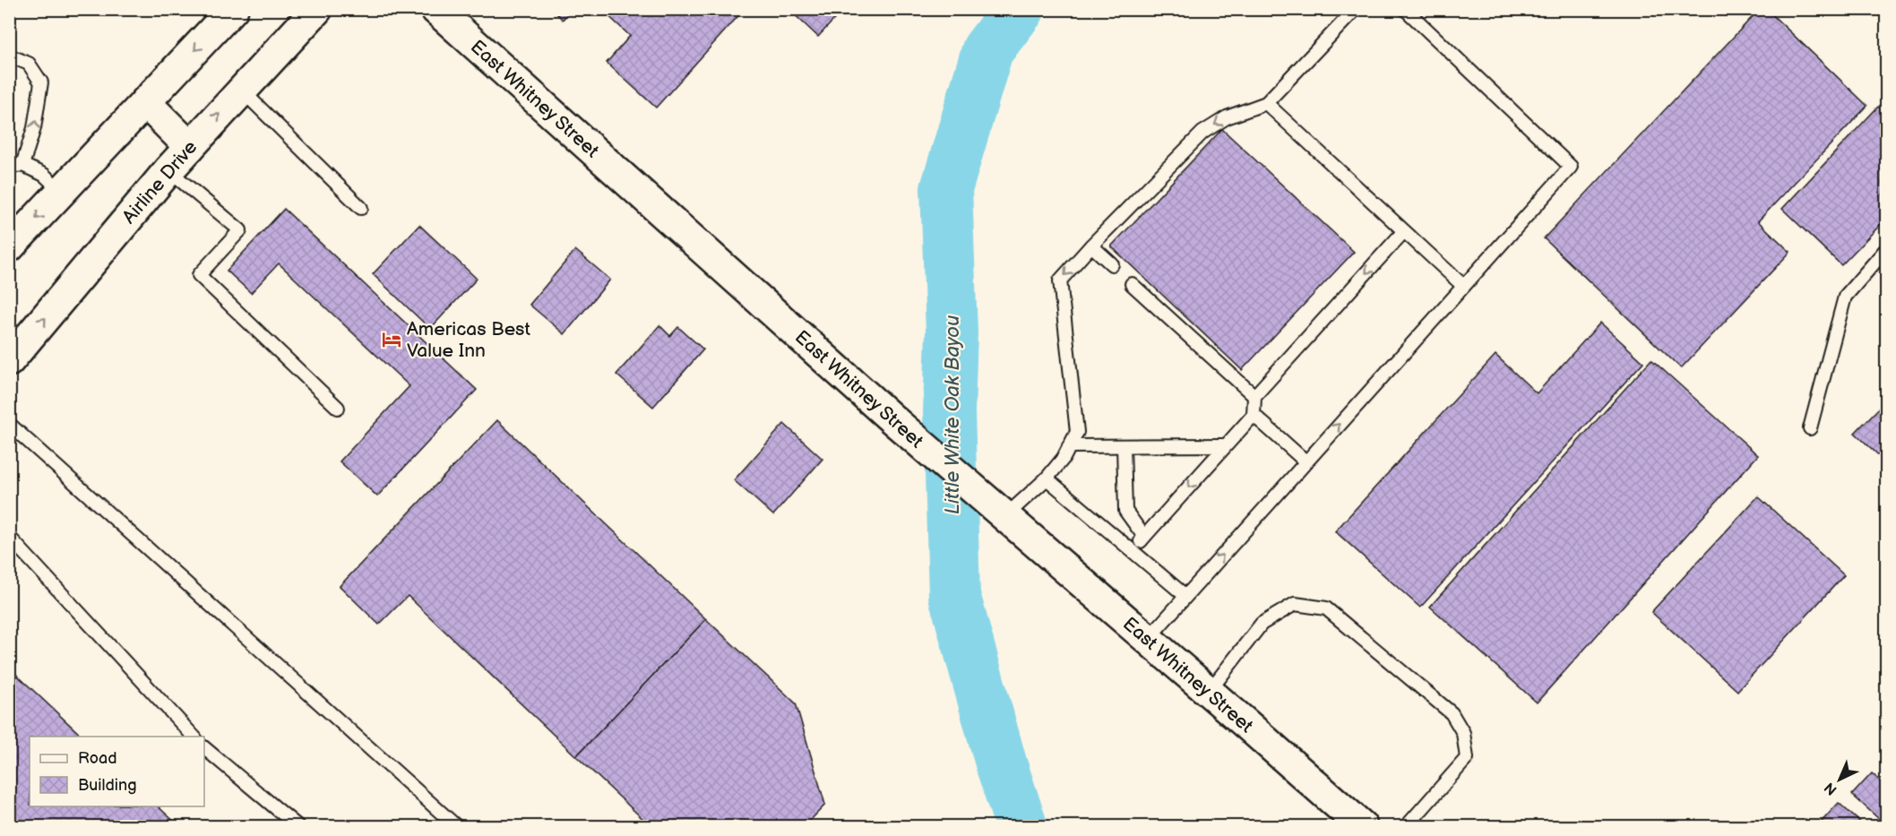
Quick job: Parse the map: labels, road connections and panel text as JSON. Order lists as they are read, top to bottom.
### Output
{
  "streets": {
    "street": ["East Whitney Street", "Airline Drive"]
  },
  "water": ["Little White Oak Bayou"],
  "places": {
    "hotel": ["Americas Best Value Inn"]
  },
  "legend": ["Road", "Building"],
  "north": "bottom left"
}
